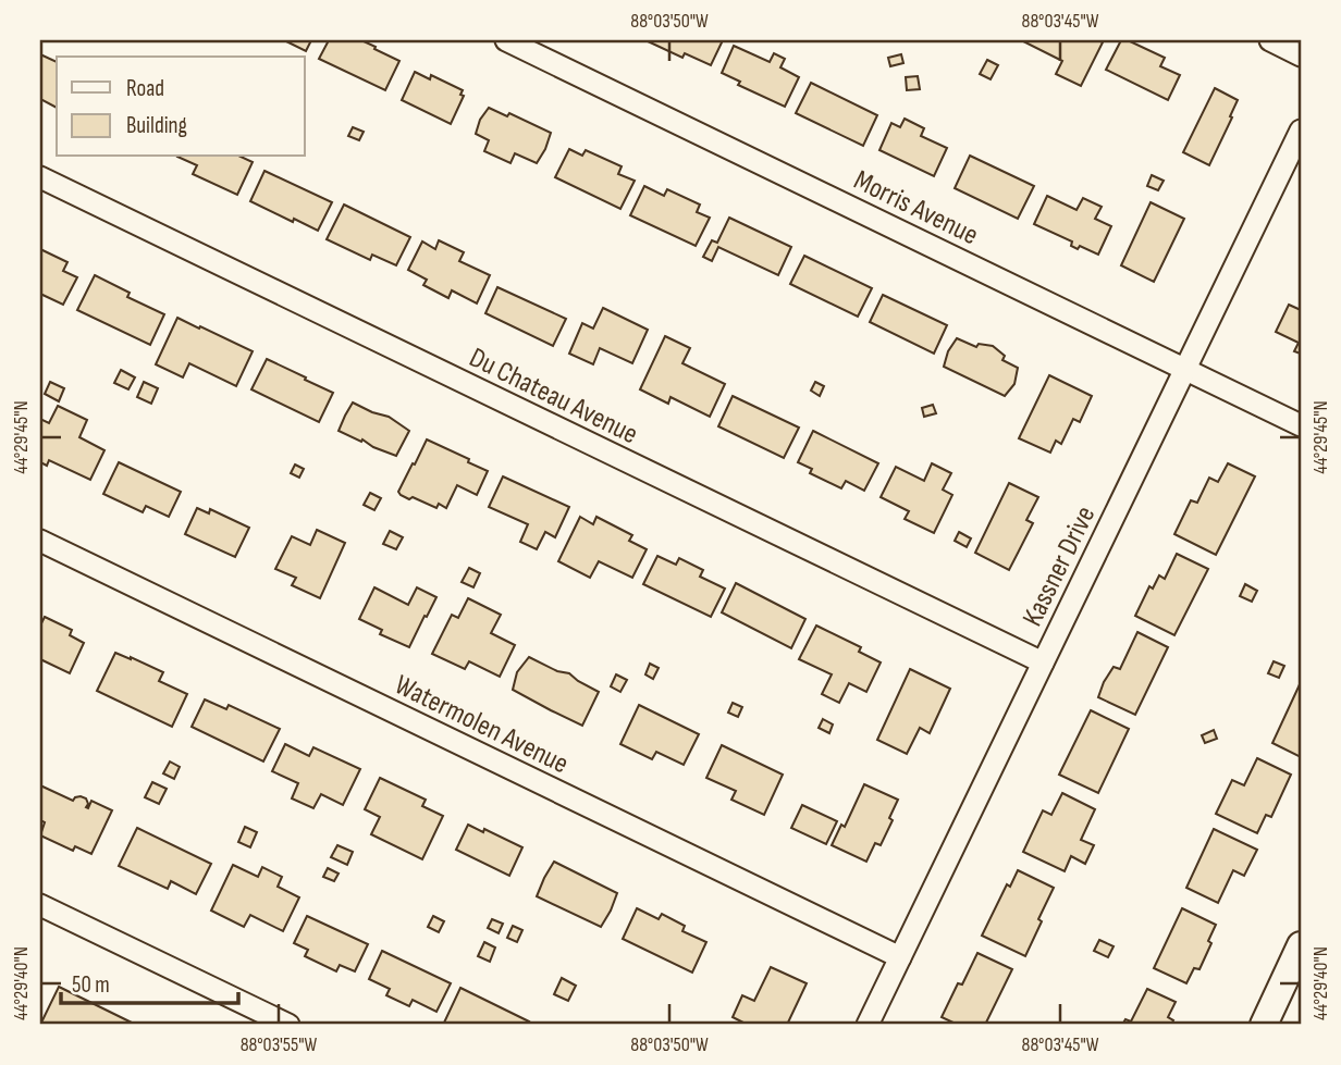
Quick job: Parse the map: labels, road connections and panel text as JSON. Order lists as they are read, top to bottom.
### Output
{
  "streets": {
    "street": [
      "Morris Avenue",
      "Du Chateau Avenue",
      "Kassner Drive",
      "Watermolen Avenue"
    ]
  },
  "crossings": [
    ["Morris Avenue", "Kassner Drive"],
    ["Du Chateau Avenue", "Kassner Drive"],
    ["Kassner Drive", "Watermolen Avenue"]
  ],
  "legend": ["Road", "Building"],
  "scale_bar": "50 m",
  "coordinates": [
    "88°03'50\"W",
    "88°03'45\"W",
    "44°29'45\"N",
    "44°29'40\"N",
    "88°03'55\"W"
  ]
}
